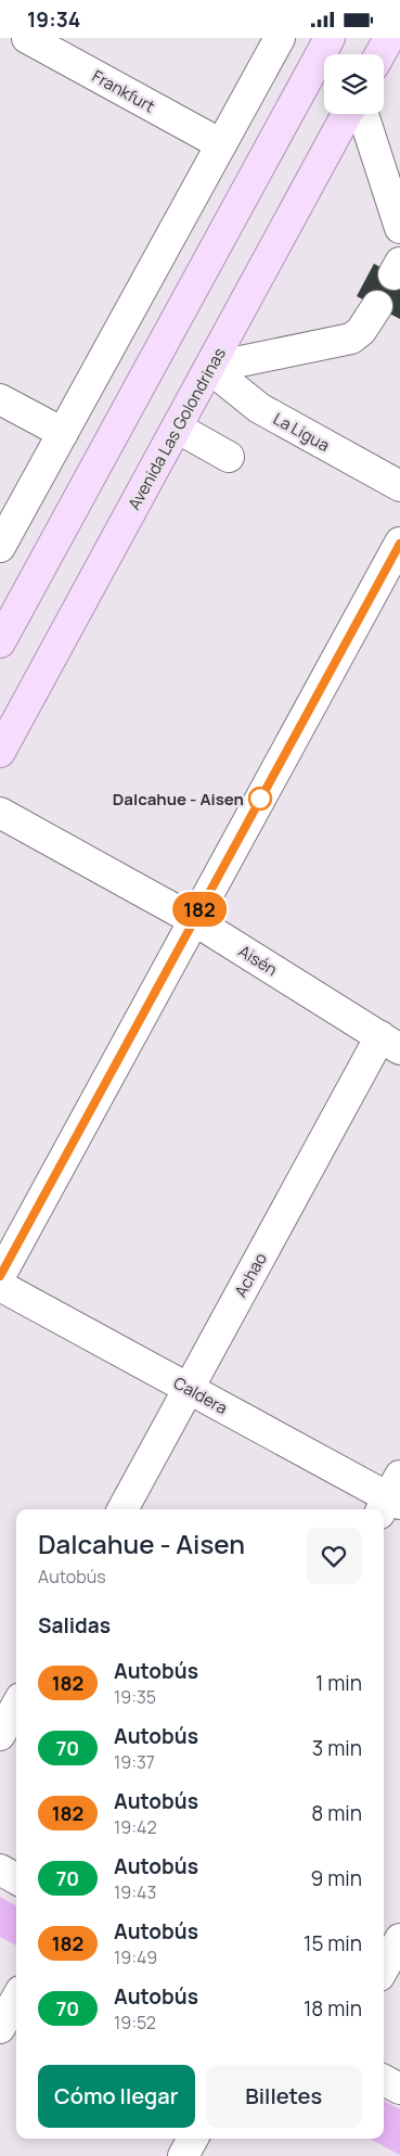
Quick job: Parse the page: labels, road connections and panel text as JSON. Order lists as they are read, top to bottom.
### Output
{
  "streets": {
    "main road": ["Avenida Las Golondrinas"],
    "street": [
      "Frankfurt",
      "La Ligua",
      "Aisén",
      "Achao",
      "Caldera"
    ]
  },
  "crossings": [
    ["Avenida Las Golondrinas", "La Ligua"],
    ["Aisén", "Achao"],
    ["Achao", "Caldera"]
  ],
  "places": ["Dalcahue - Aisen"],
  "lines": ["bus line 182"],
  "page": {
    "status": "19:34",
    "on_map": "182",
    "heading": [
      ["Dalcahue - Aisen", "Autobús"],
      "Salidas"
    ],
    "list": [
      {
        "mark": "182",
        "name": "Autobús",
        "note": "19:35",
        "value": "1 min"
      },
      {
        "mark": "70",
        "name": "Autobús",
        "note": "19:37",
        "value": "3 min"
      },
      {
        "mark": "182",
        "name": "Autobús",
        "note": "19:42",
        "value": "8 min"
      },
      {
        "mark": "70",
        "name": "Autobús",
        "note": "19:43",
        "value": "9 min"
      },
      {
        "mark": "182",
        "name": "Autobús",
        "note": "19:49",
        "value": "15 min"
      },
      {
        "mark": "70",
        "name": "Autobús",
        "note": "19:52",
        "value": "18 min"
      }
    ],
    "buttons": ["Cómo llegar", "Billetes"]
  }
}
